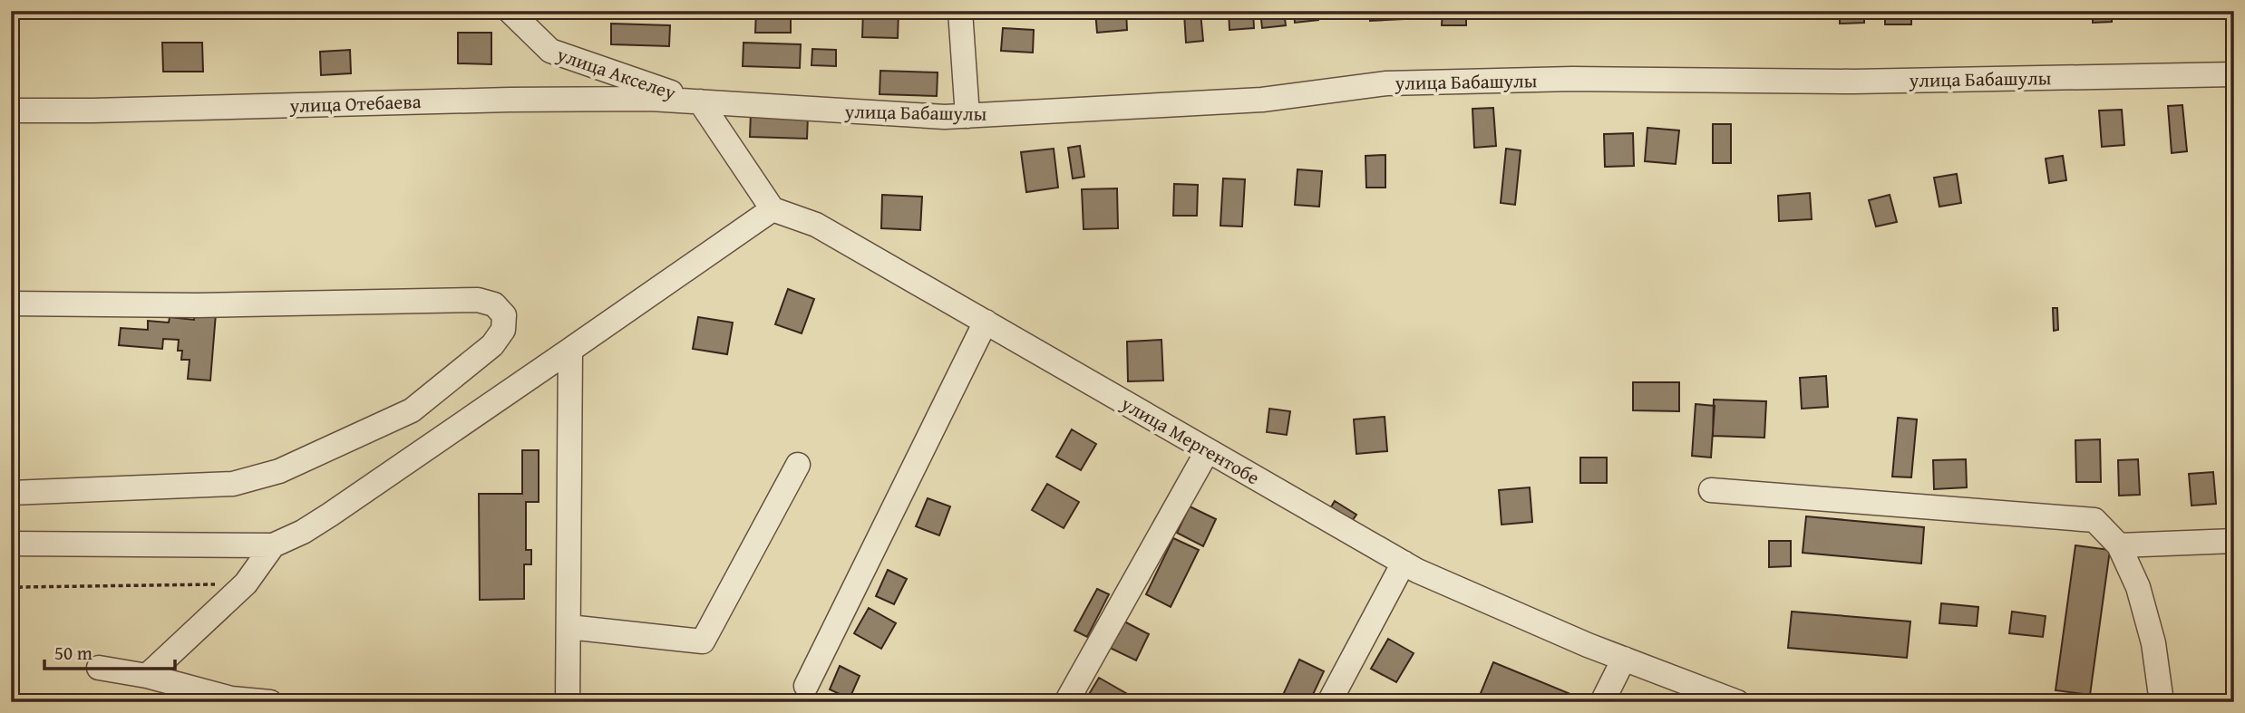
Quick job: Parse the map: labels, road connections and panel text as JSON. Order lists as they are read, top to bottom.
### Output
{
  "streets": {
    "street": [
      "улица Акселеу",
      "улица Бабашулы",
      "улица Отебаева",
      "улица Мергентобе"
    ]
  },
  "crossings": [
    ["улица Акселеу", "улица Бабашулы"],
    ["улица Акселеу", "улица Отебаева"],
    ["улица Бабашулы", "улица Отебаева"]
  ],
  "scale_bar": "50 m"
}
